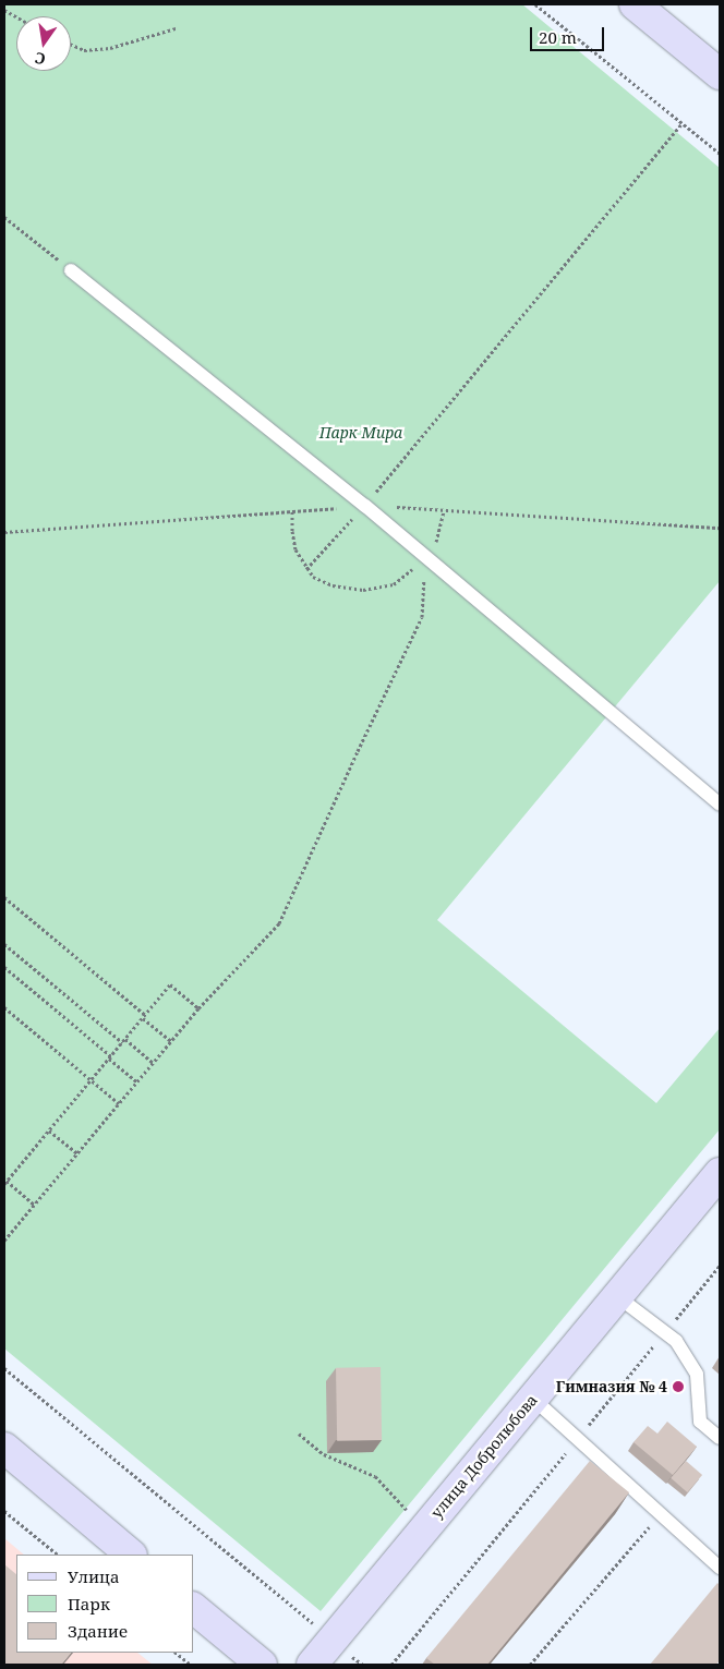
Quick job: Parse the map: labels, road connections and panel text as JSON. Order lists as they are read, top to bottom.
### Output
{
  "streets": {
    "street": ["улица Добролюбова"]
  },
  "parks": ["Парк Мира"],
  "places": ["Гимназия № 4"],
  "legend": ["Улица", "Парк", "Здание"],
  "scale_bar": "20 m",
  "north": "bottom"
}
